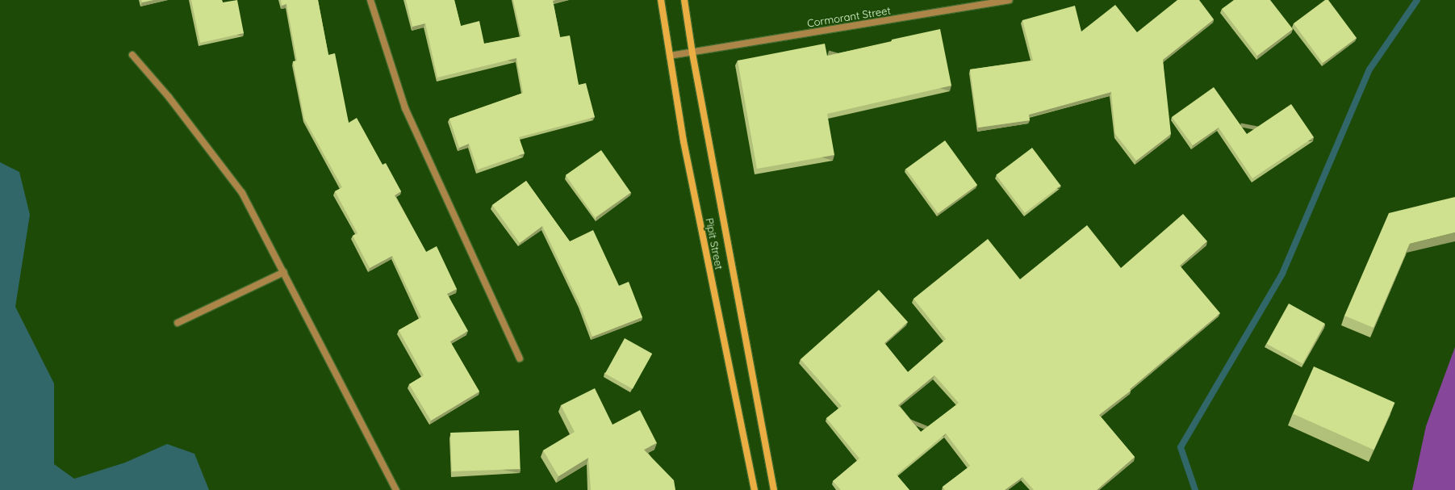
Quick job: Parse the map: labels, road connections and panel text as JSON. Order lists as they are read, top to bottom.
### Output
{
  "streets": {
    "main road": ["Pipit Street"],
    "street": ["Cormorant Street"]
  },
  "crossings": [
    ["Cormorant Street", "Pipit Street"]
  ]
}
